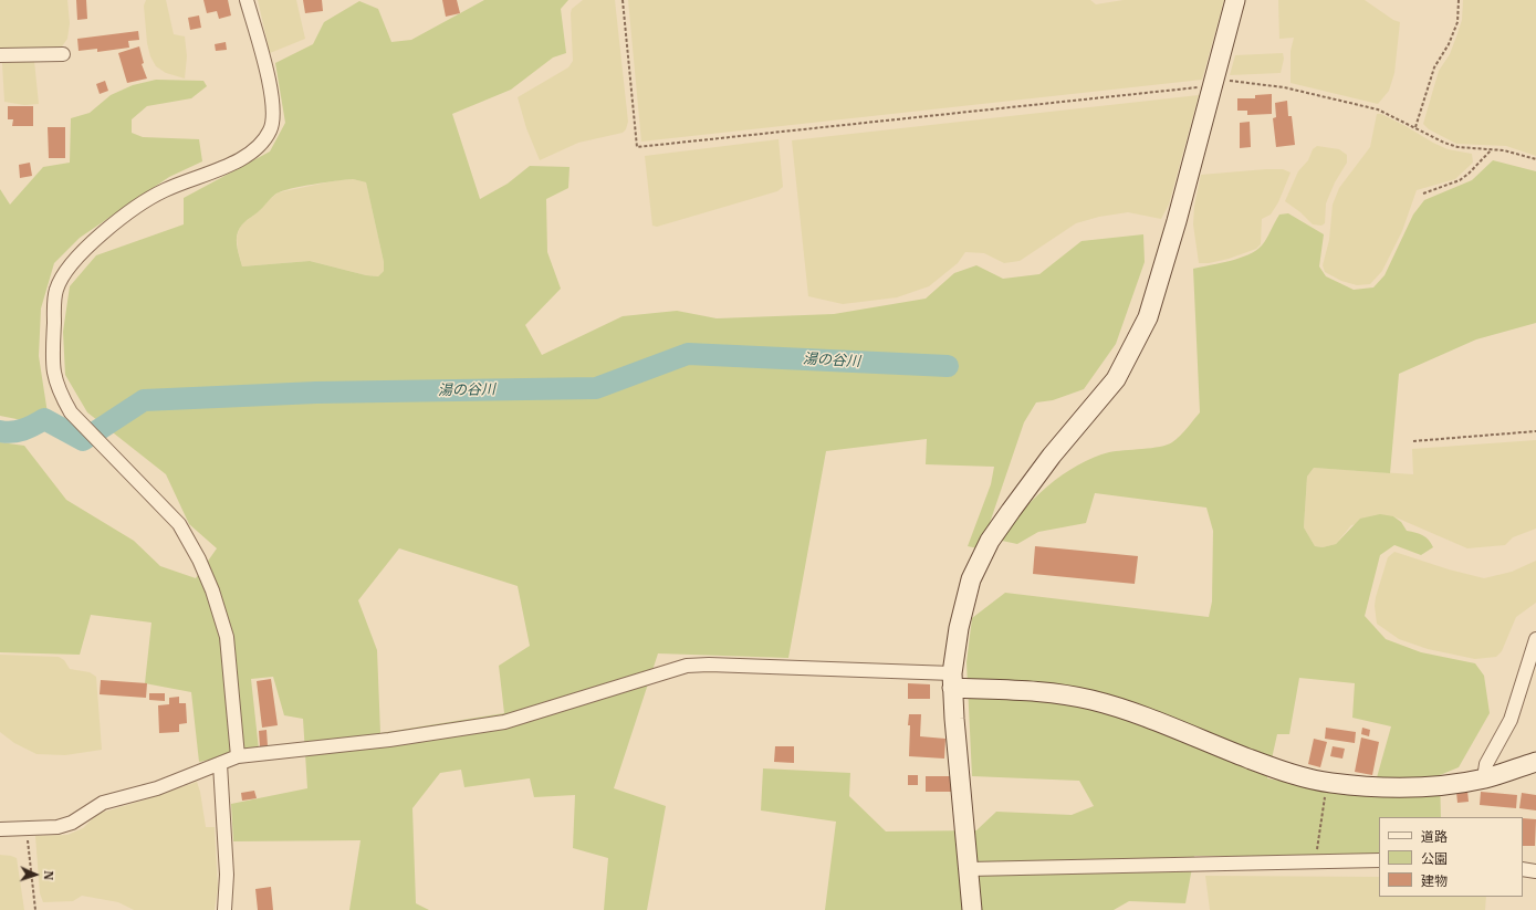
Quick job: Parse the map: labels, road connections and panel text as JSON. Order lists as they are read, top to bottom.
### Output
{
  "water": ["湯の谷川"],
  "legend": ["道路", "公園", "建物"],
  "north": "right"
}
